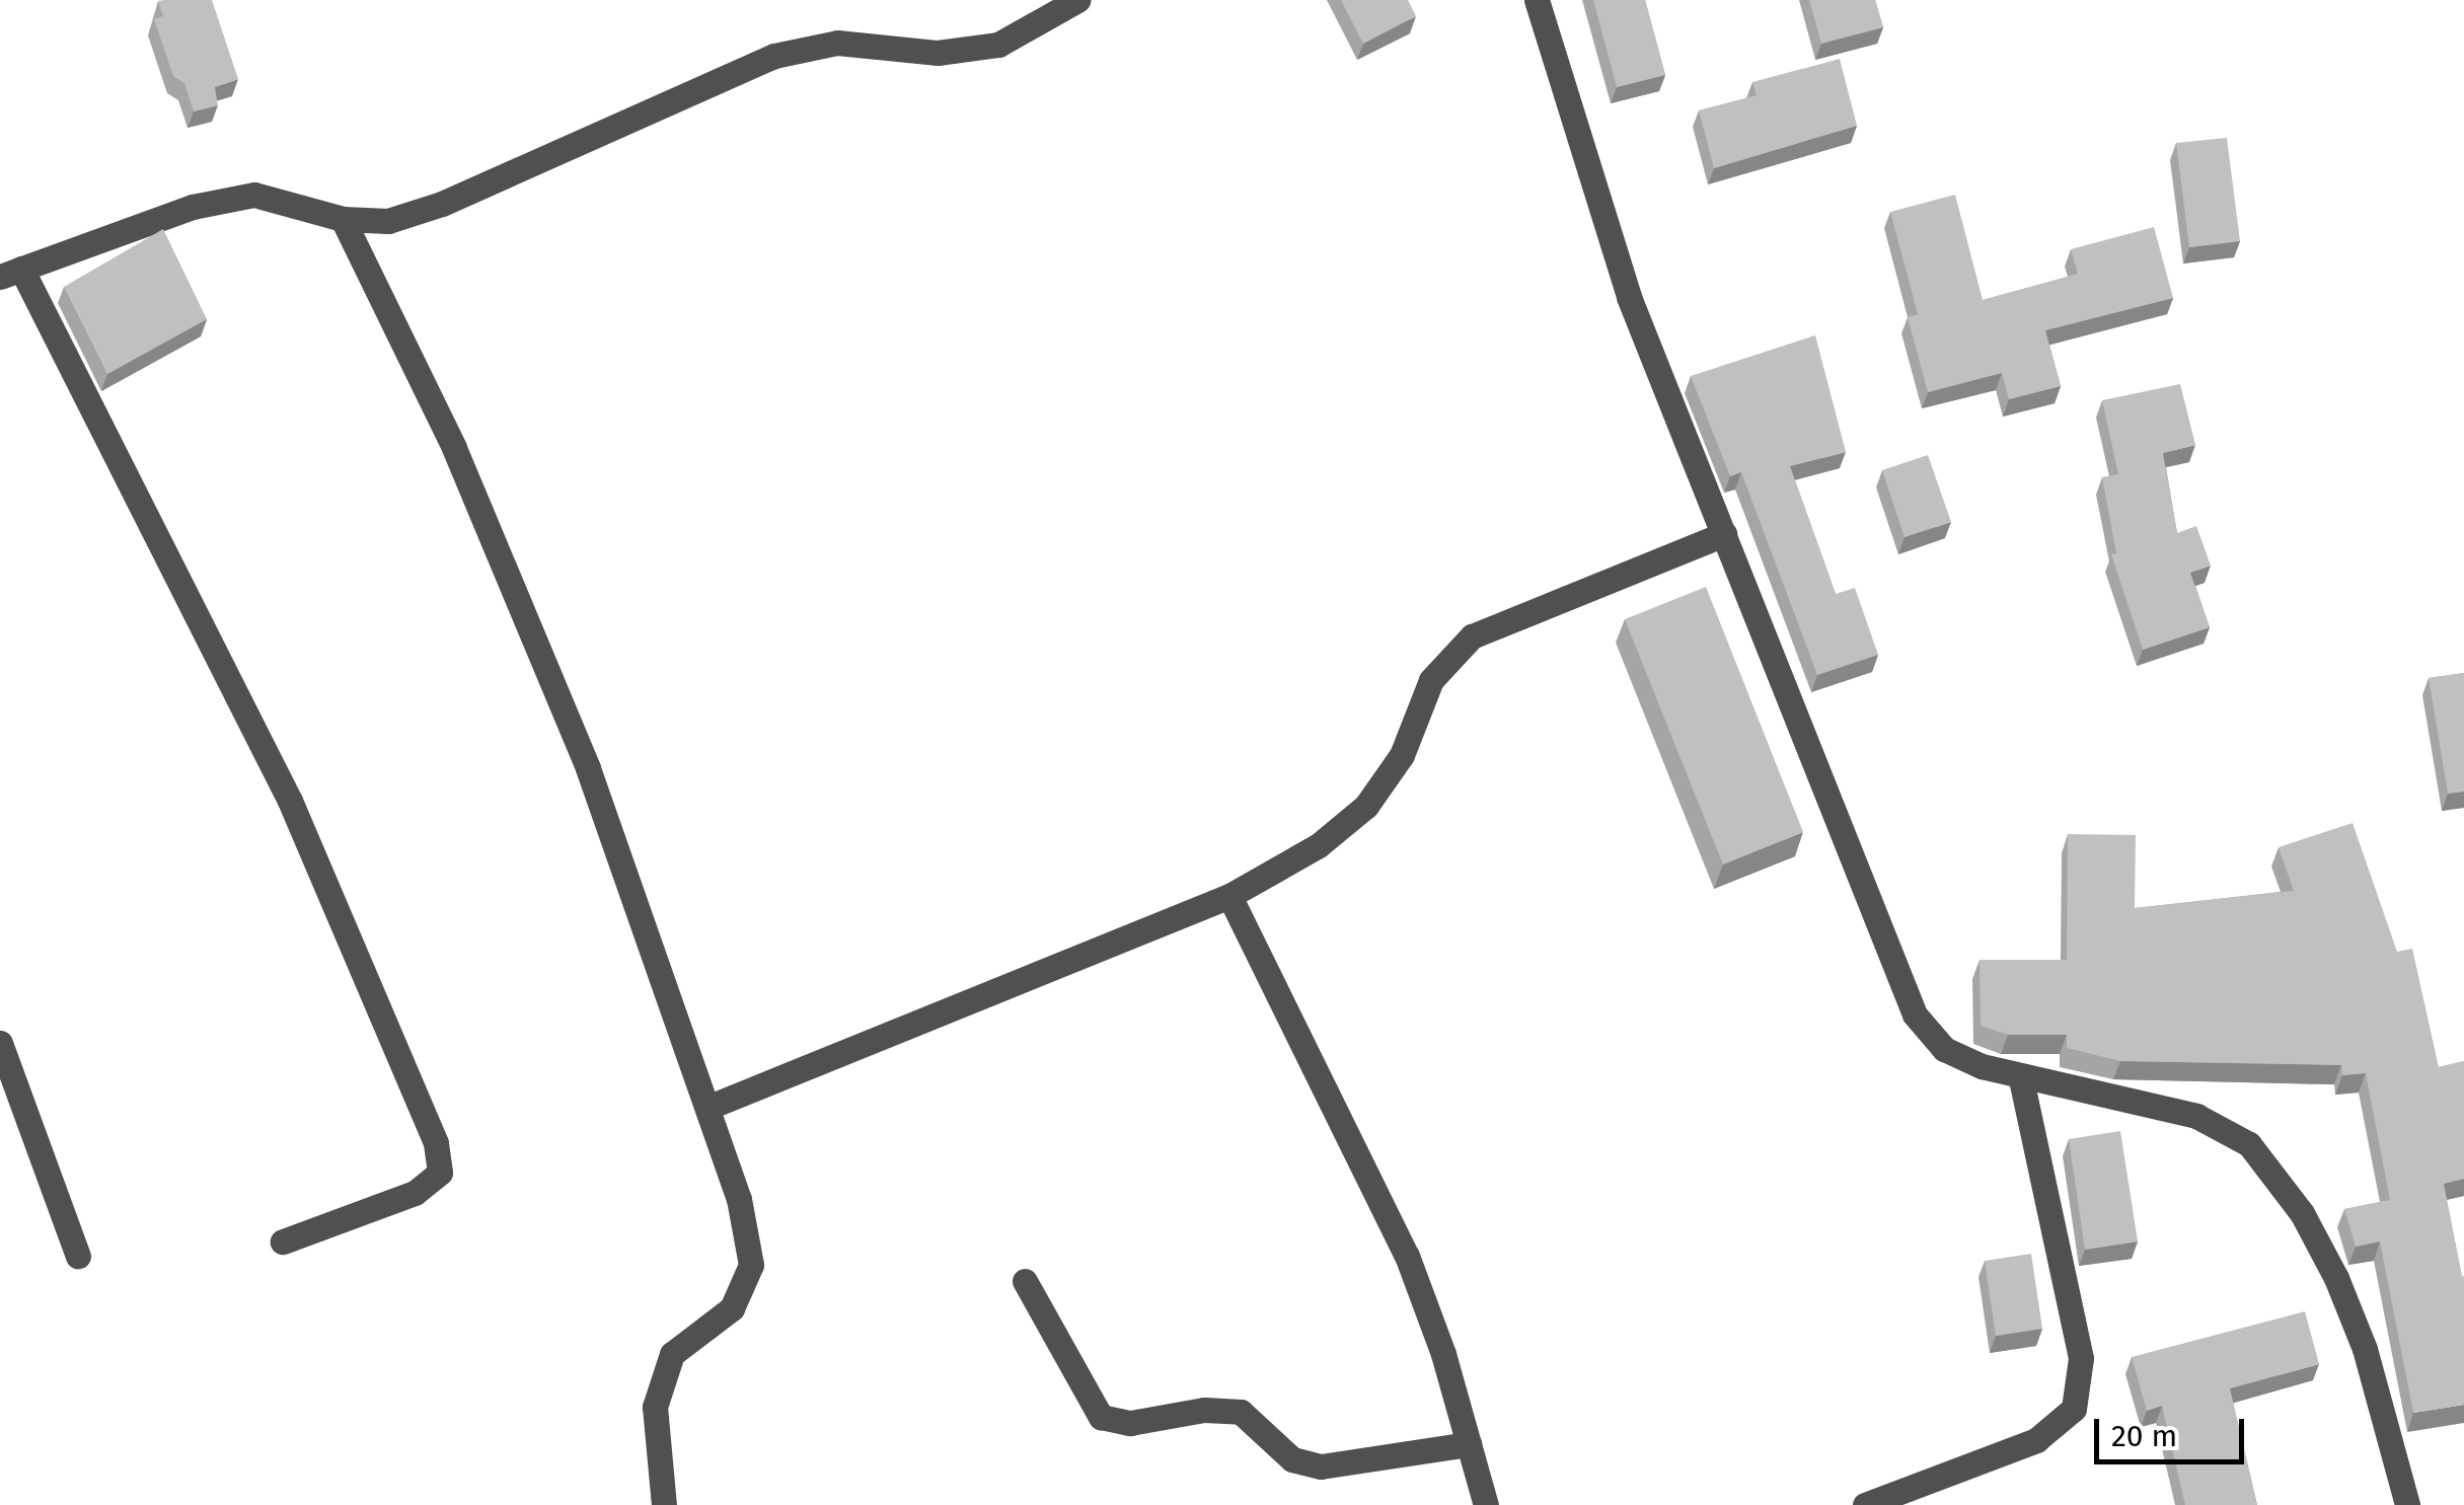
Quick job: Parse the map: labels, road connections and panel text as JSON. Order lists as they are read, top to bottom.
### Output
{
  "scale_bar": "20 m"
}
